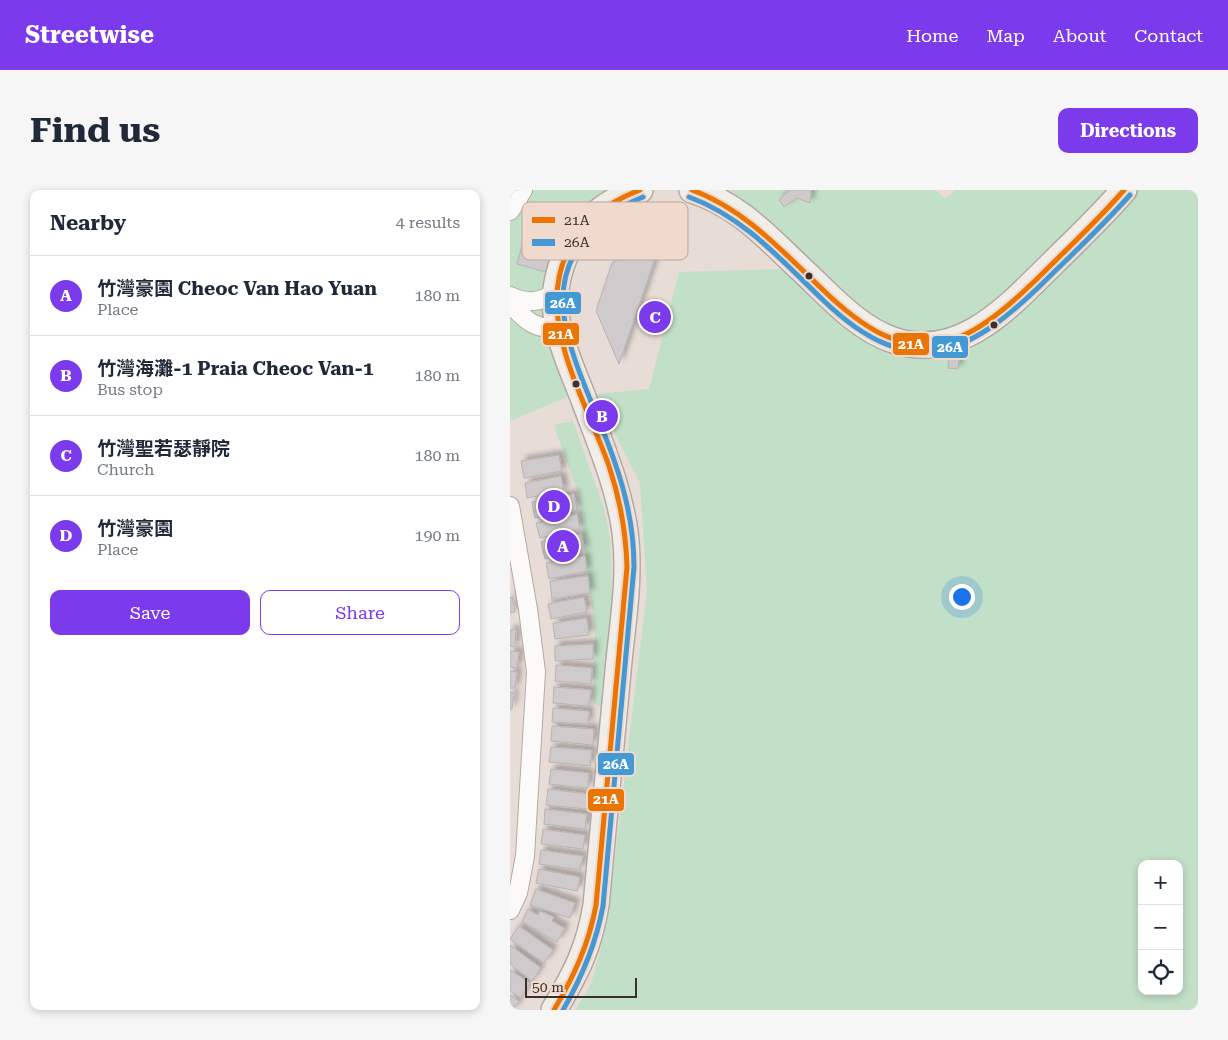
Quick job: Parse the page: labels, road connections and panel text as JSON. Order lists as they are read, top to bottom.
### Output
{
  "lines": ["transit line 21A", "transit line 26A"],
  "legend": ["21A", "26A"],
  "scale_bar": "50 m",
  "page": {
    "header": "Streetwise",
    "nav": [
      "Home",
      "Map",
      "About",
      "Contact"
    ],
    "buttons": [
      "Directions",
      ["Save", "Share"]
    ],
    "title": "Find us",
    "heading": ["Nearby", "4 results"],
    "list": [
      {
        "mark": "A",
        "name": "竹灣豪園 Cheoc Van Hao Yuan",
        "note": "Place",
        "value": "180 m"
      },
      {
        "mark": "B",
        "name": "竹灣海灘-1 Praia Cheoc Van-1",
        "note": "Bus stop",
        "value": "180 m"
      },
      {
        "mark": "C",
        "name": "竹灣聖若瑟靜院",
        "note": "Church",
        "value": "180 m"
      },
      {
        "mark": "D",
        "name": "竹灣豪園",
        "note": "Place",
        "value": "190 m"
      }
    ],
    "pins": [
      "C",
      "B",
      "D",
      "A"
    ],
    "map_buttons": ["+", "−"],
    "scale": "50 m"
  }
}
